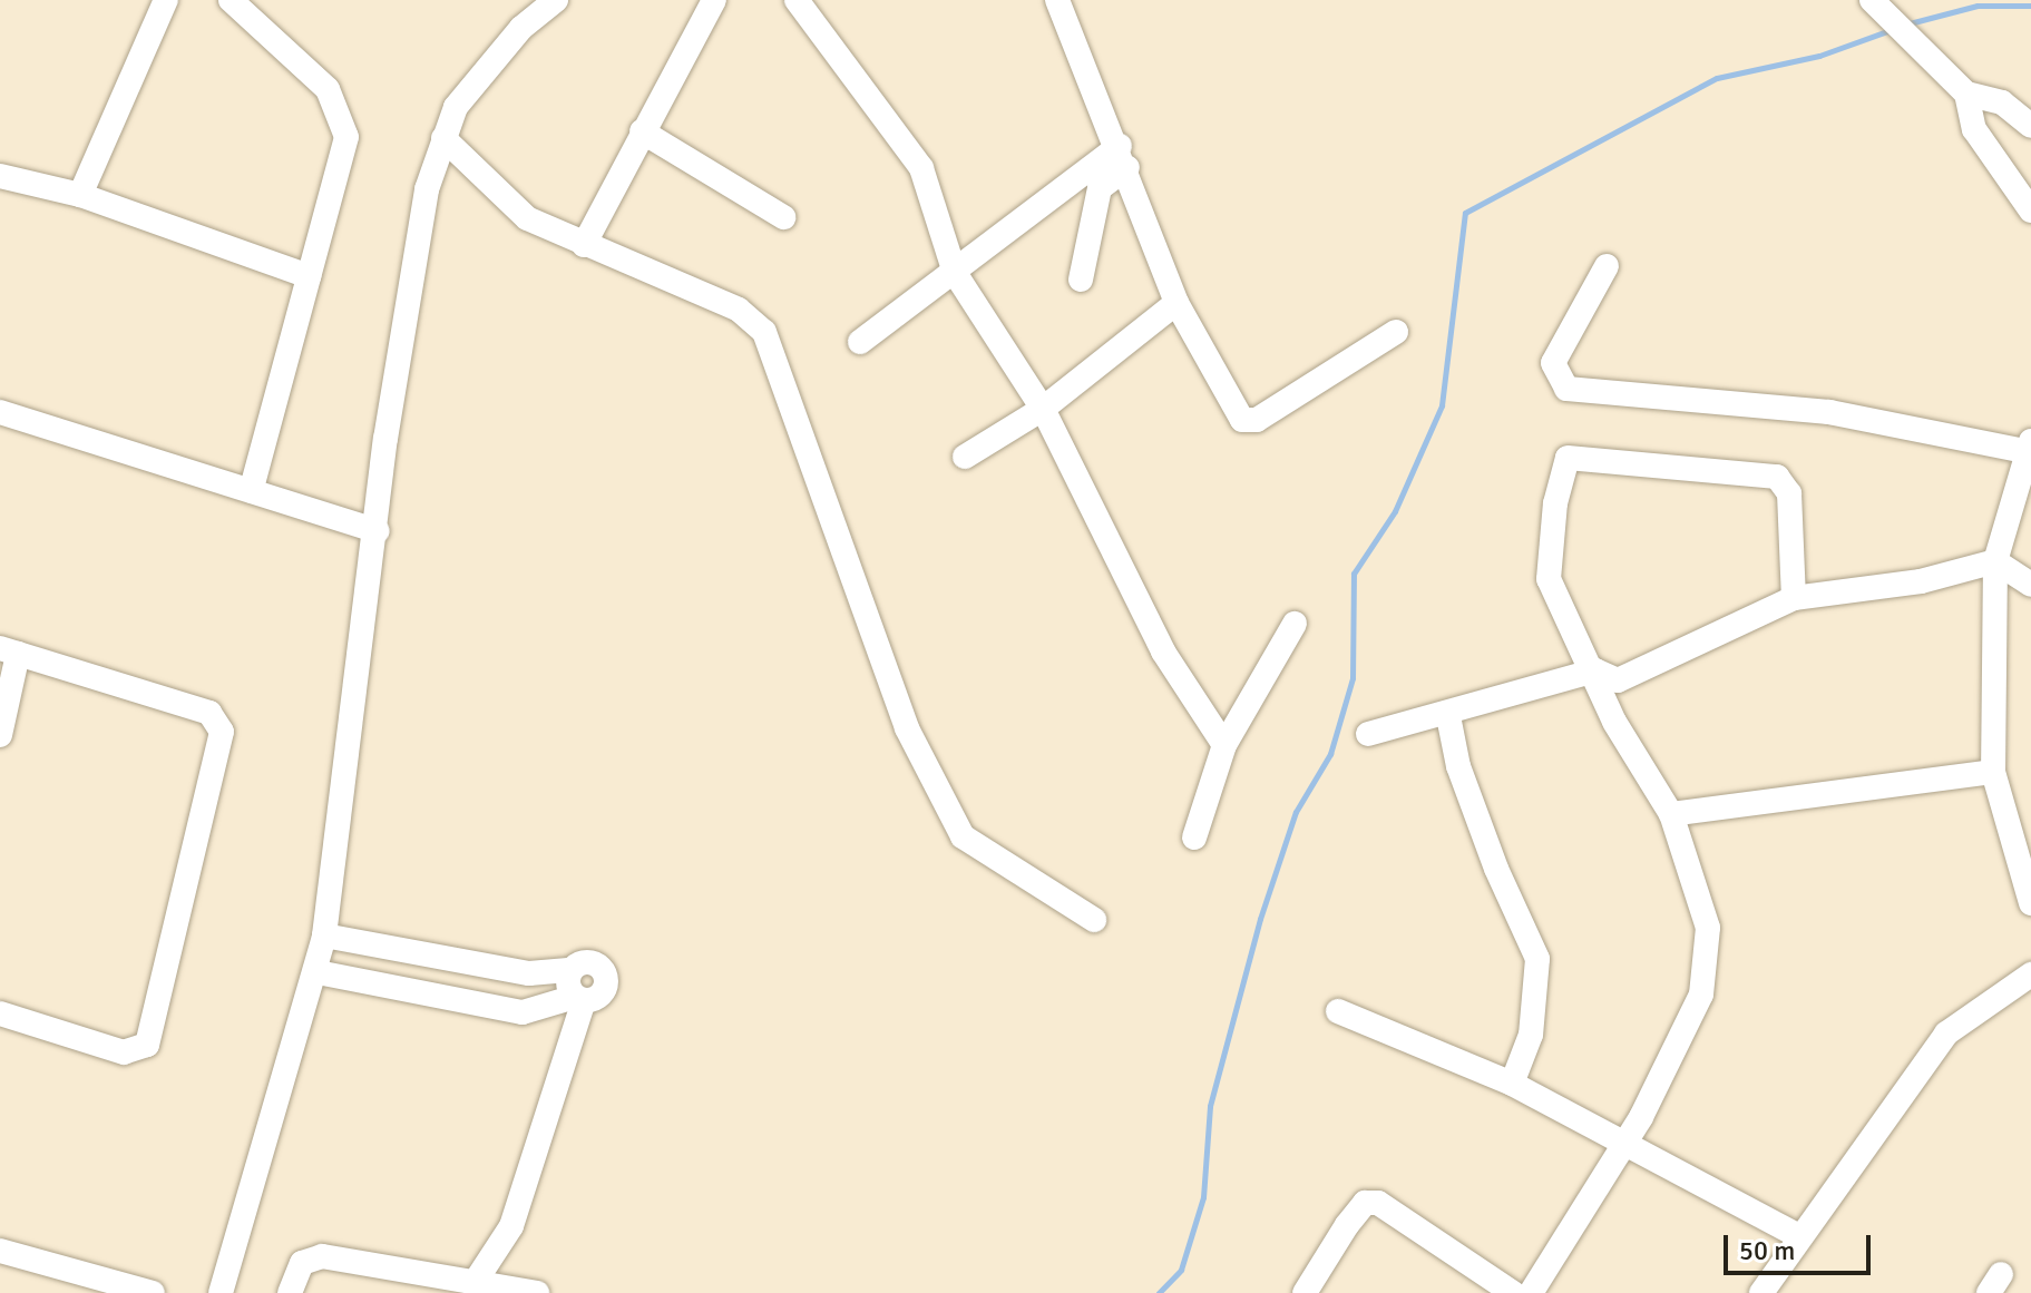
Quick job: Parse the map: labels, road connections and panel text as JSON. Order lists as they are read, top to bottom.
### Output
{
  "scale_bar": "50 m"
}
